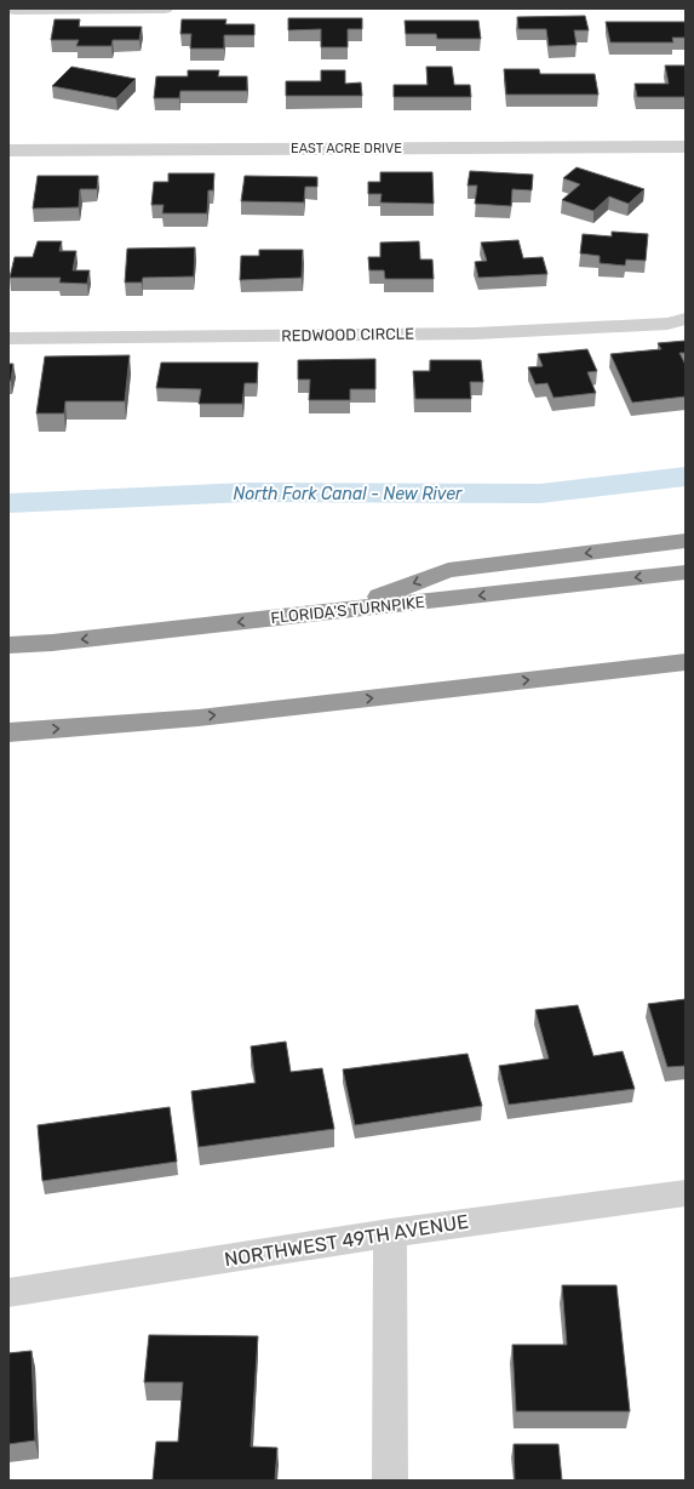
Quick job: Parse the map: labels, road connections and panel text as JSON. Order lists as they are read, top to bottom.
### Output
{
  "streets": {
    "highway": ["FLORIDA'S TURNPIKE"],
    "street": ["EAST ACRE DRIVE", "REDWOOD CIRCLE", "NORTHWEST 49TH AVENUE"]
  },
  "water": ["North Fork Canal - New River"]
}
